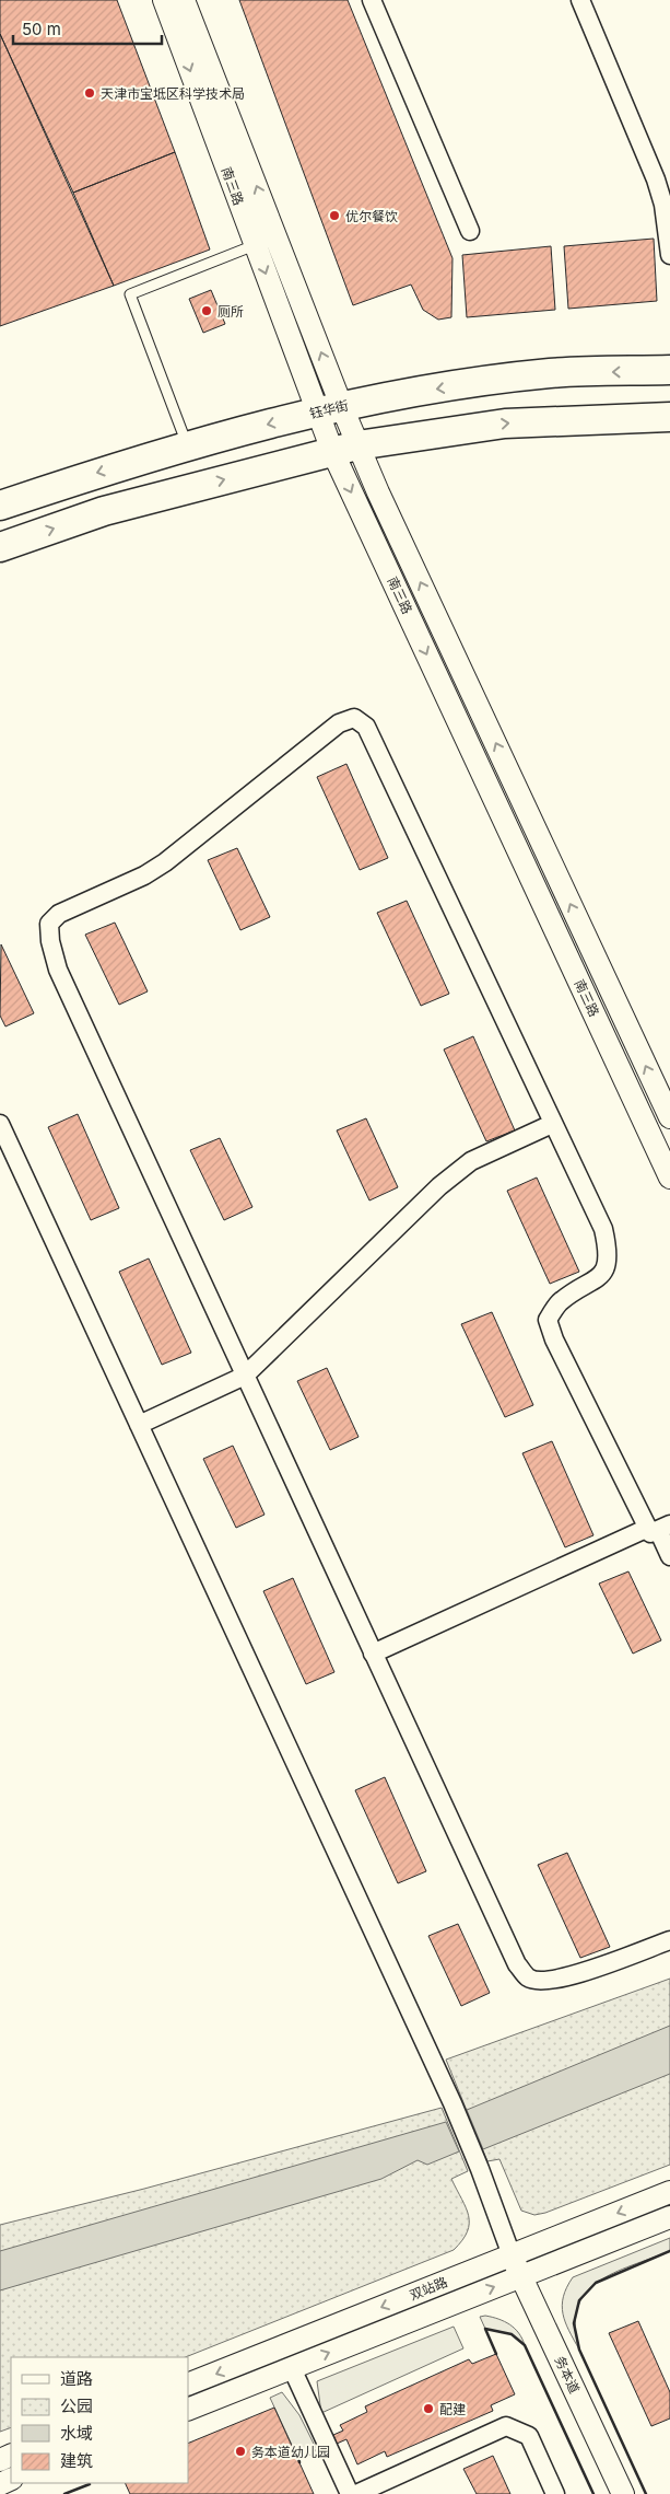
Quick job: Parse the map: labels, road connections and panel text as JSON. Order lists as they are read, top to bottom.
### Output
{
  "streets": {
    "main road": ["钰华街"],
    "street": ["南三路", "双站路", "务本道"]
  },
  "crossings": [
    ["南三路", "钰华街"],
    ["双站路", "务本道"]
  ],
  "places": [
    "天津市宝坻区科学技术局",
    "优尔餐饮",
    "厕所",
    "配建",
    "务本道幼儿园"
  ],
  "legend": [
    "道路",
    "公园",
    "水域",
    "建筑"
  ],
  "scale_bar": "50 m"
}
